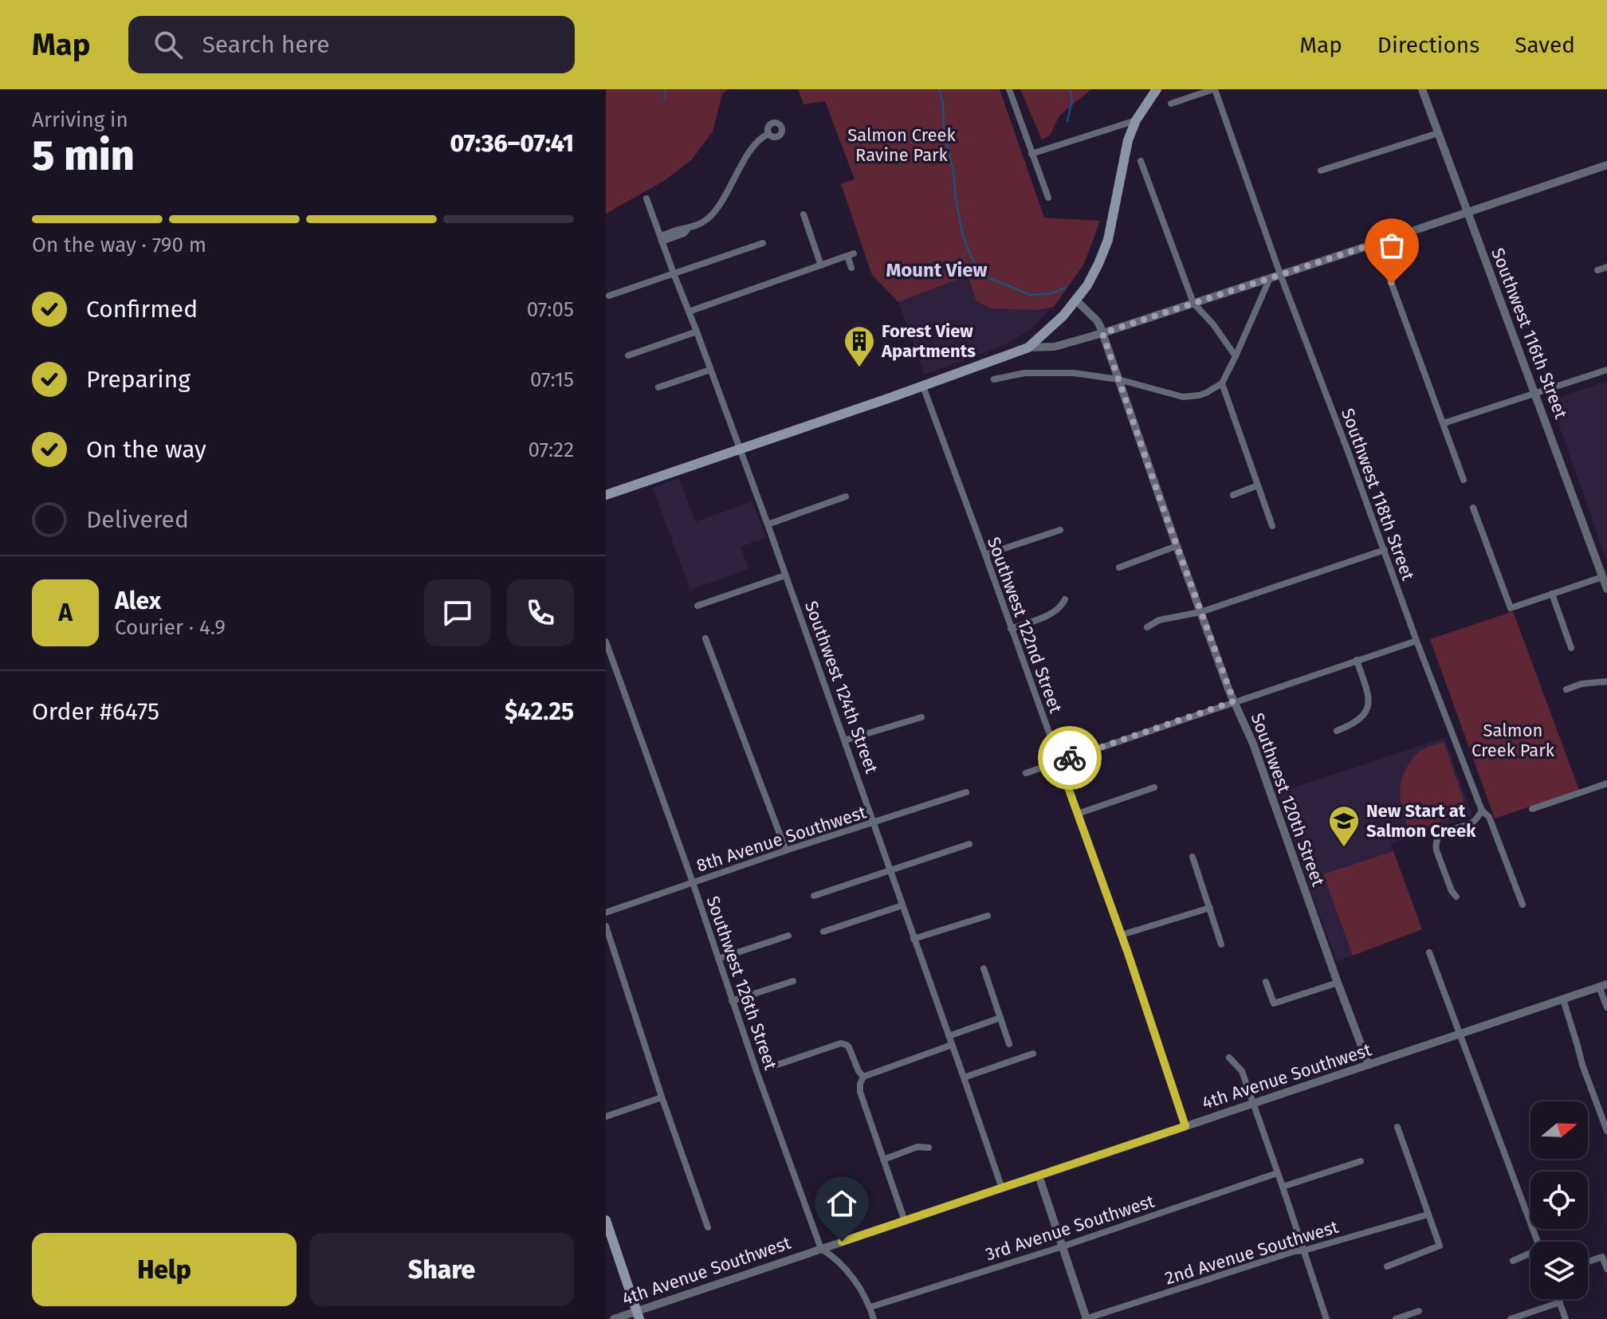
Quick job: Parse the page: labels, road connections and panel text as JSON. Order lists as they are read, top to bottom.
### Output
{
  "streets": {
    "street": [
      "Southwest 116th Street",
      "Southwest 118th Street",
      "Southwest 122nd Street",
      "Southwest 124th Street",
      "Southwest 120th Street",
      "8th Avenue Southwest",
      "Southwest 126th Street",
      "4th Avenue Southwest",
      "3rd Avenue Southwest",
      "2nd Avenue Southwest"
    ]
  },
  "crossings": [
    ["Southwest 122nd Street", "4th Avenue Southwest"],
    ["Southwest 124th Street", "8th Avenue Southwest"],
    ["Southwest 124th Street", "4th Avenue Southwest"],
    ["Southwest 120th Street", "4th Avenue Southwest"],
    ["8th Avenue Southwest", "Southwest 126th Street"],
    ["Southwest 126th Street", "4th Avenue Southwest"],
    ["Southwest 126th Street", "3rd Avenue Southwest"]
  ],
  "districts": ["Mount View"],
  "parks": ["Salmon Creek Ravine Park", "Salmon Creek Park"],
  "places": {
    "building": ["Forest View Apartments"],
    "school or university": ["New Start at Salmon Creek"]
  },
  "north": "right",
  "page": {
    "header": "Map",
    "search": "Search here",
    "nav": ["Map", "Directions", "Saved"],
    "heading": ["5 min", "Arriving in", "07:36–07:41"],
    "panel": [
      "Alex",
      "Courier · 4.9",
      "Order #6475",
      "$42.25"
    ],
    "bar": "On the way · 790 m",
    "list": [
      ["Confirmed", "07:05"],
      ["Preparing", "07:15"],
      ["On the way", "07:22"],
      "Delivered"
    ],
    "round": "A",
    "buttons": ["Help", "Share"]
  }
}
